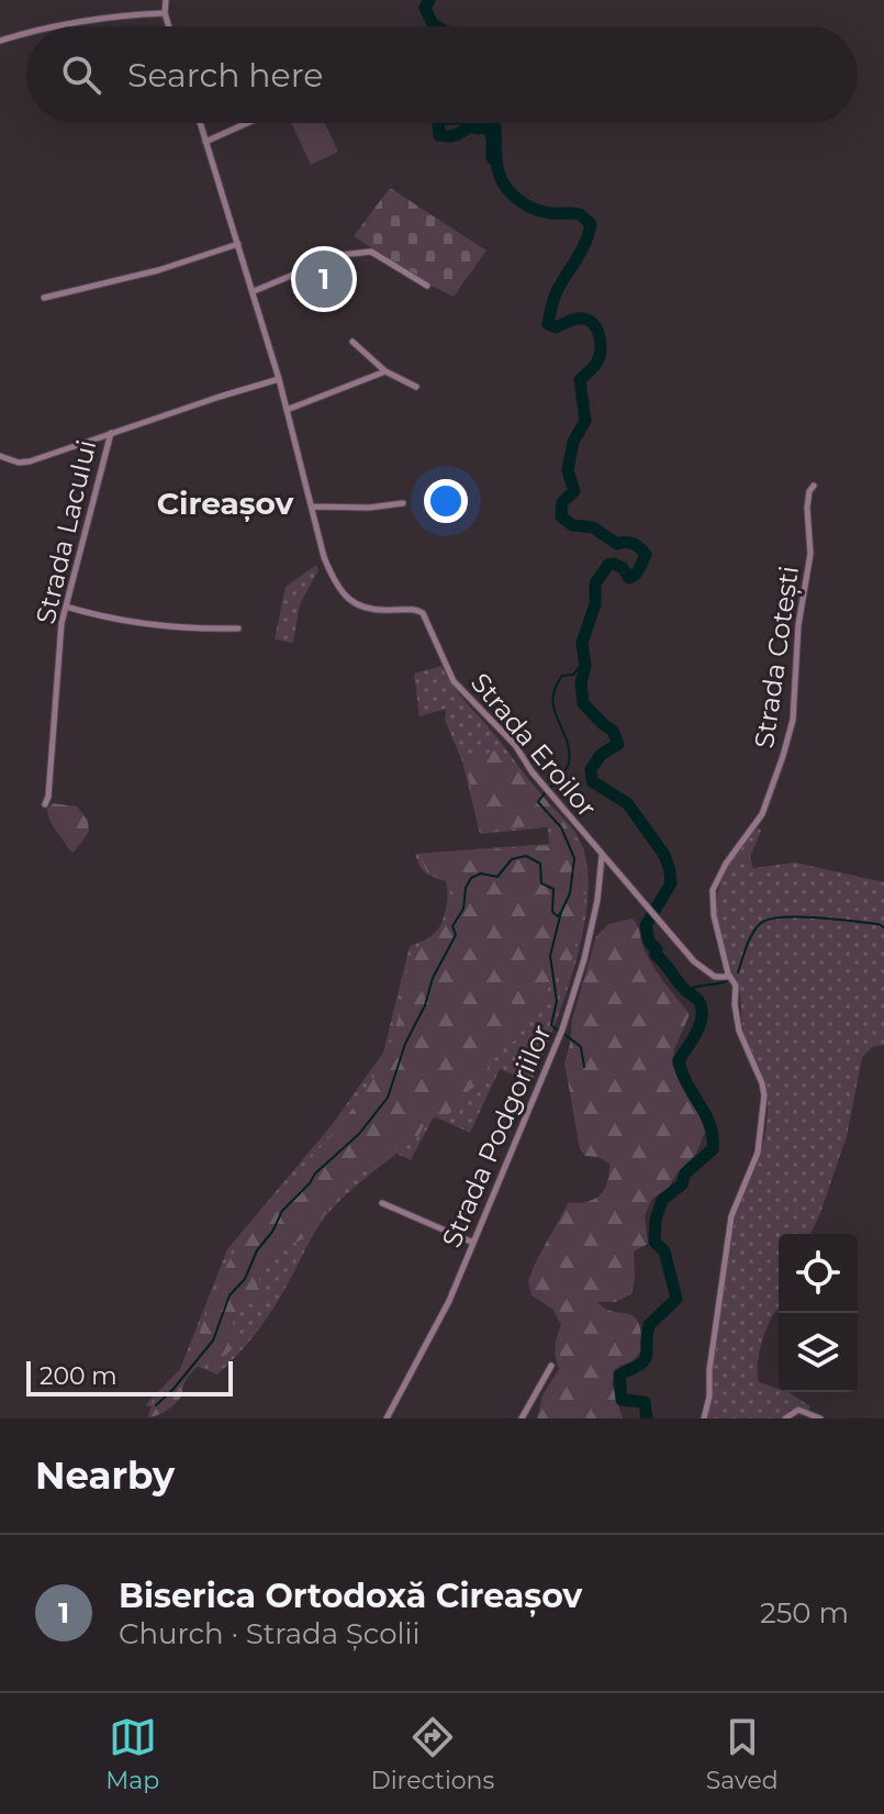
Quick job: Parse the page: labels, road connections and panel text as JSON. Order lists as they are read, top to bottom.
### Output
{
  "streets": {
    "street": [
      "Strada Lacului",
      "Strada Cotești",
      "Strada Eroilor",
      "Strada Podgoriilor"
    ]
  },
  "crossings": [
    ["Strada Cotești", "Strada Eroilor"],
    ["Strada Eroilor", "Strada Podgoriilor"]
  ],
  "districts": ["Cireașov"],
  "scale_bar": "200 m",
  "page": {
    "search": "Search here",
    "pins": "1",
    "scale": "200 m",
    "heading": "Nearby",
    "list": [
      {
        "mark": "1",
        "name": "Biserica Ortodoxă Cireașov",
        "note": "Church · Strada Școlii",
        "value": "250 m"
      }
    ],
    "nav": ["Map", "Directions", "Saved"]
  }
}
